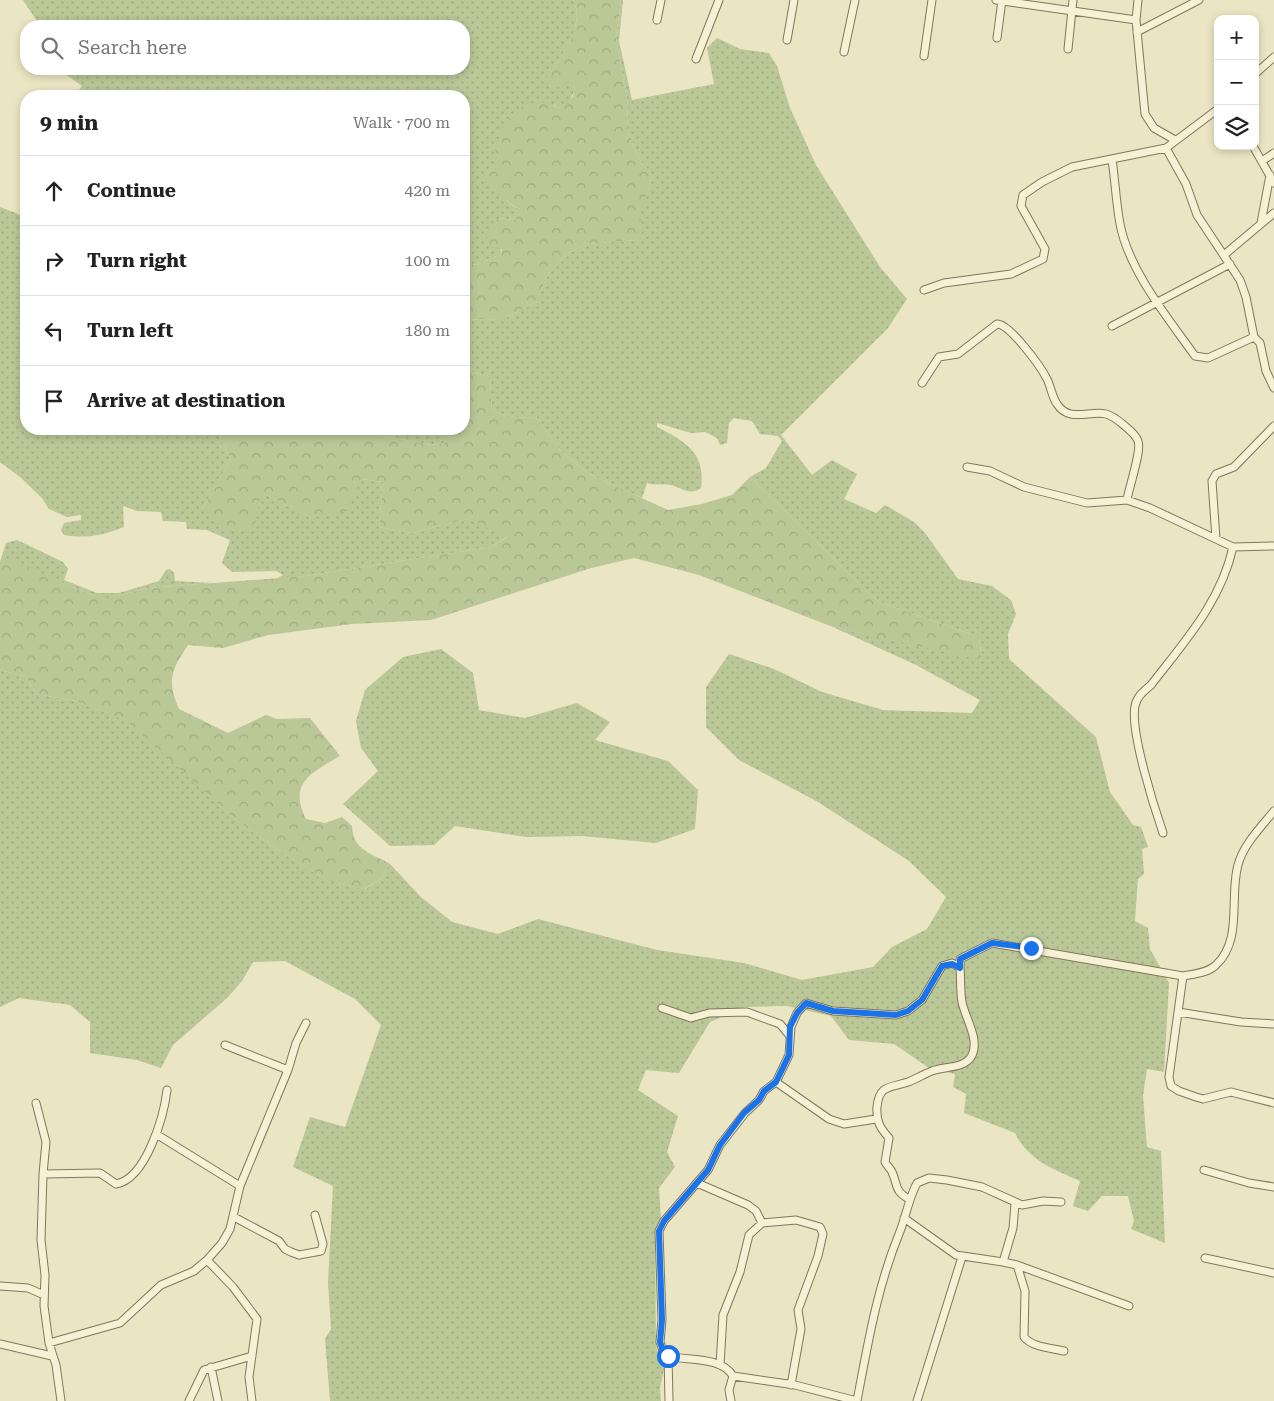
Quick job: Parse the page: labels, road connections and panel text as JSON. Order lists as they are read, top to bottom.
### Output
{
  "page": {
    "map_buttons": ["+", "−"],
    "search": "Search here",
    "heading": ["9 min", "Walk · 700 m"],
    "list": [
      ["Continue", "420 m"],
      ["Turn right", "100 m"],
      ["Turn left", "180 m"],
      "Arrive at destination"
    ]
  }
}
